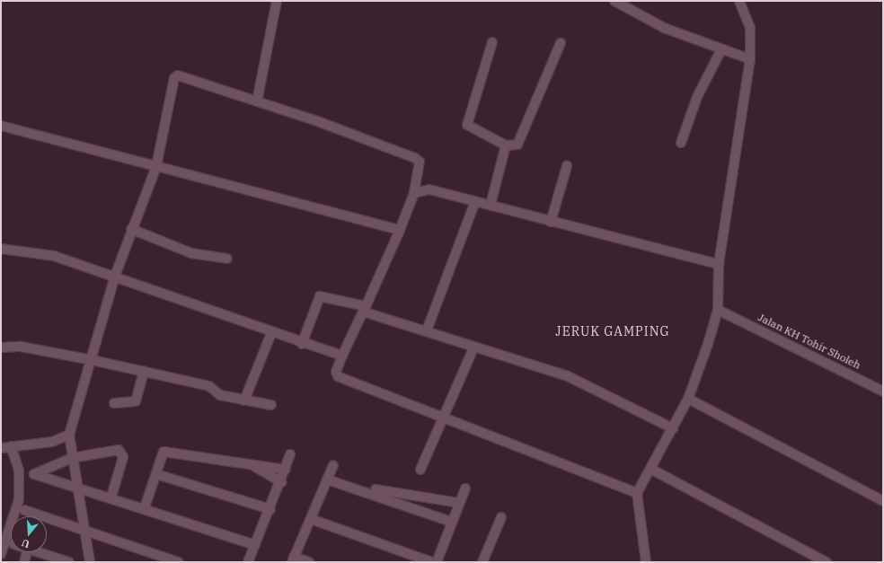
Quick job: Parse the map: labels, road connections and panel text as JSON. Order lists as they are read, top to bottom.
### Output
{
  "streets": {
    "street": ["Jalan KH Tohir Sholeh"]
  },
  "districts": ["JERUK GAMPING"],
  "north": "bottom"
}
